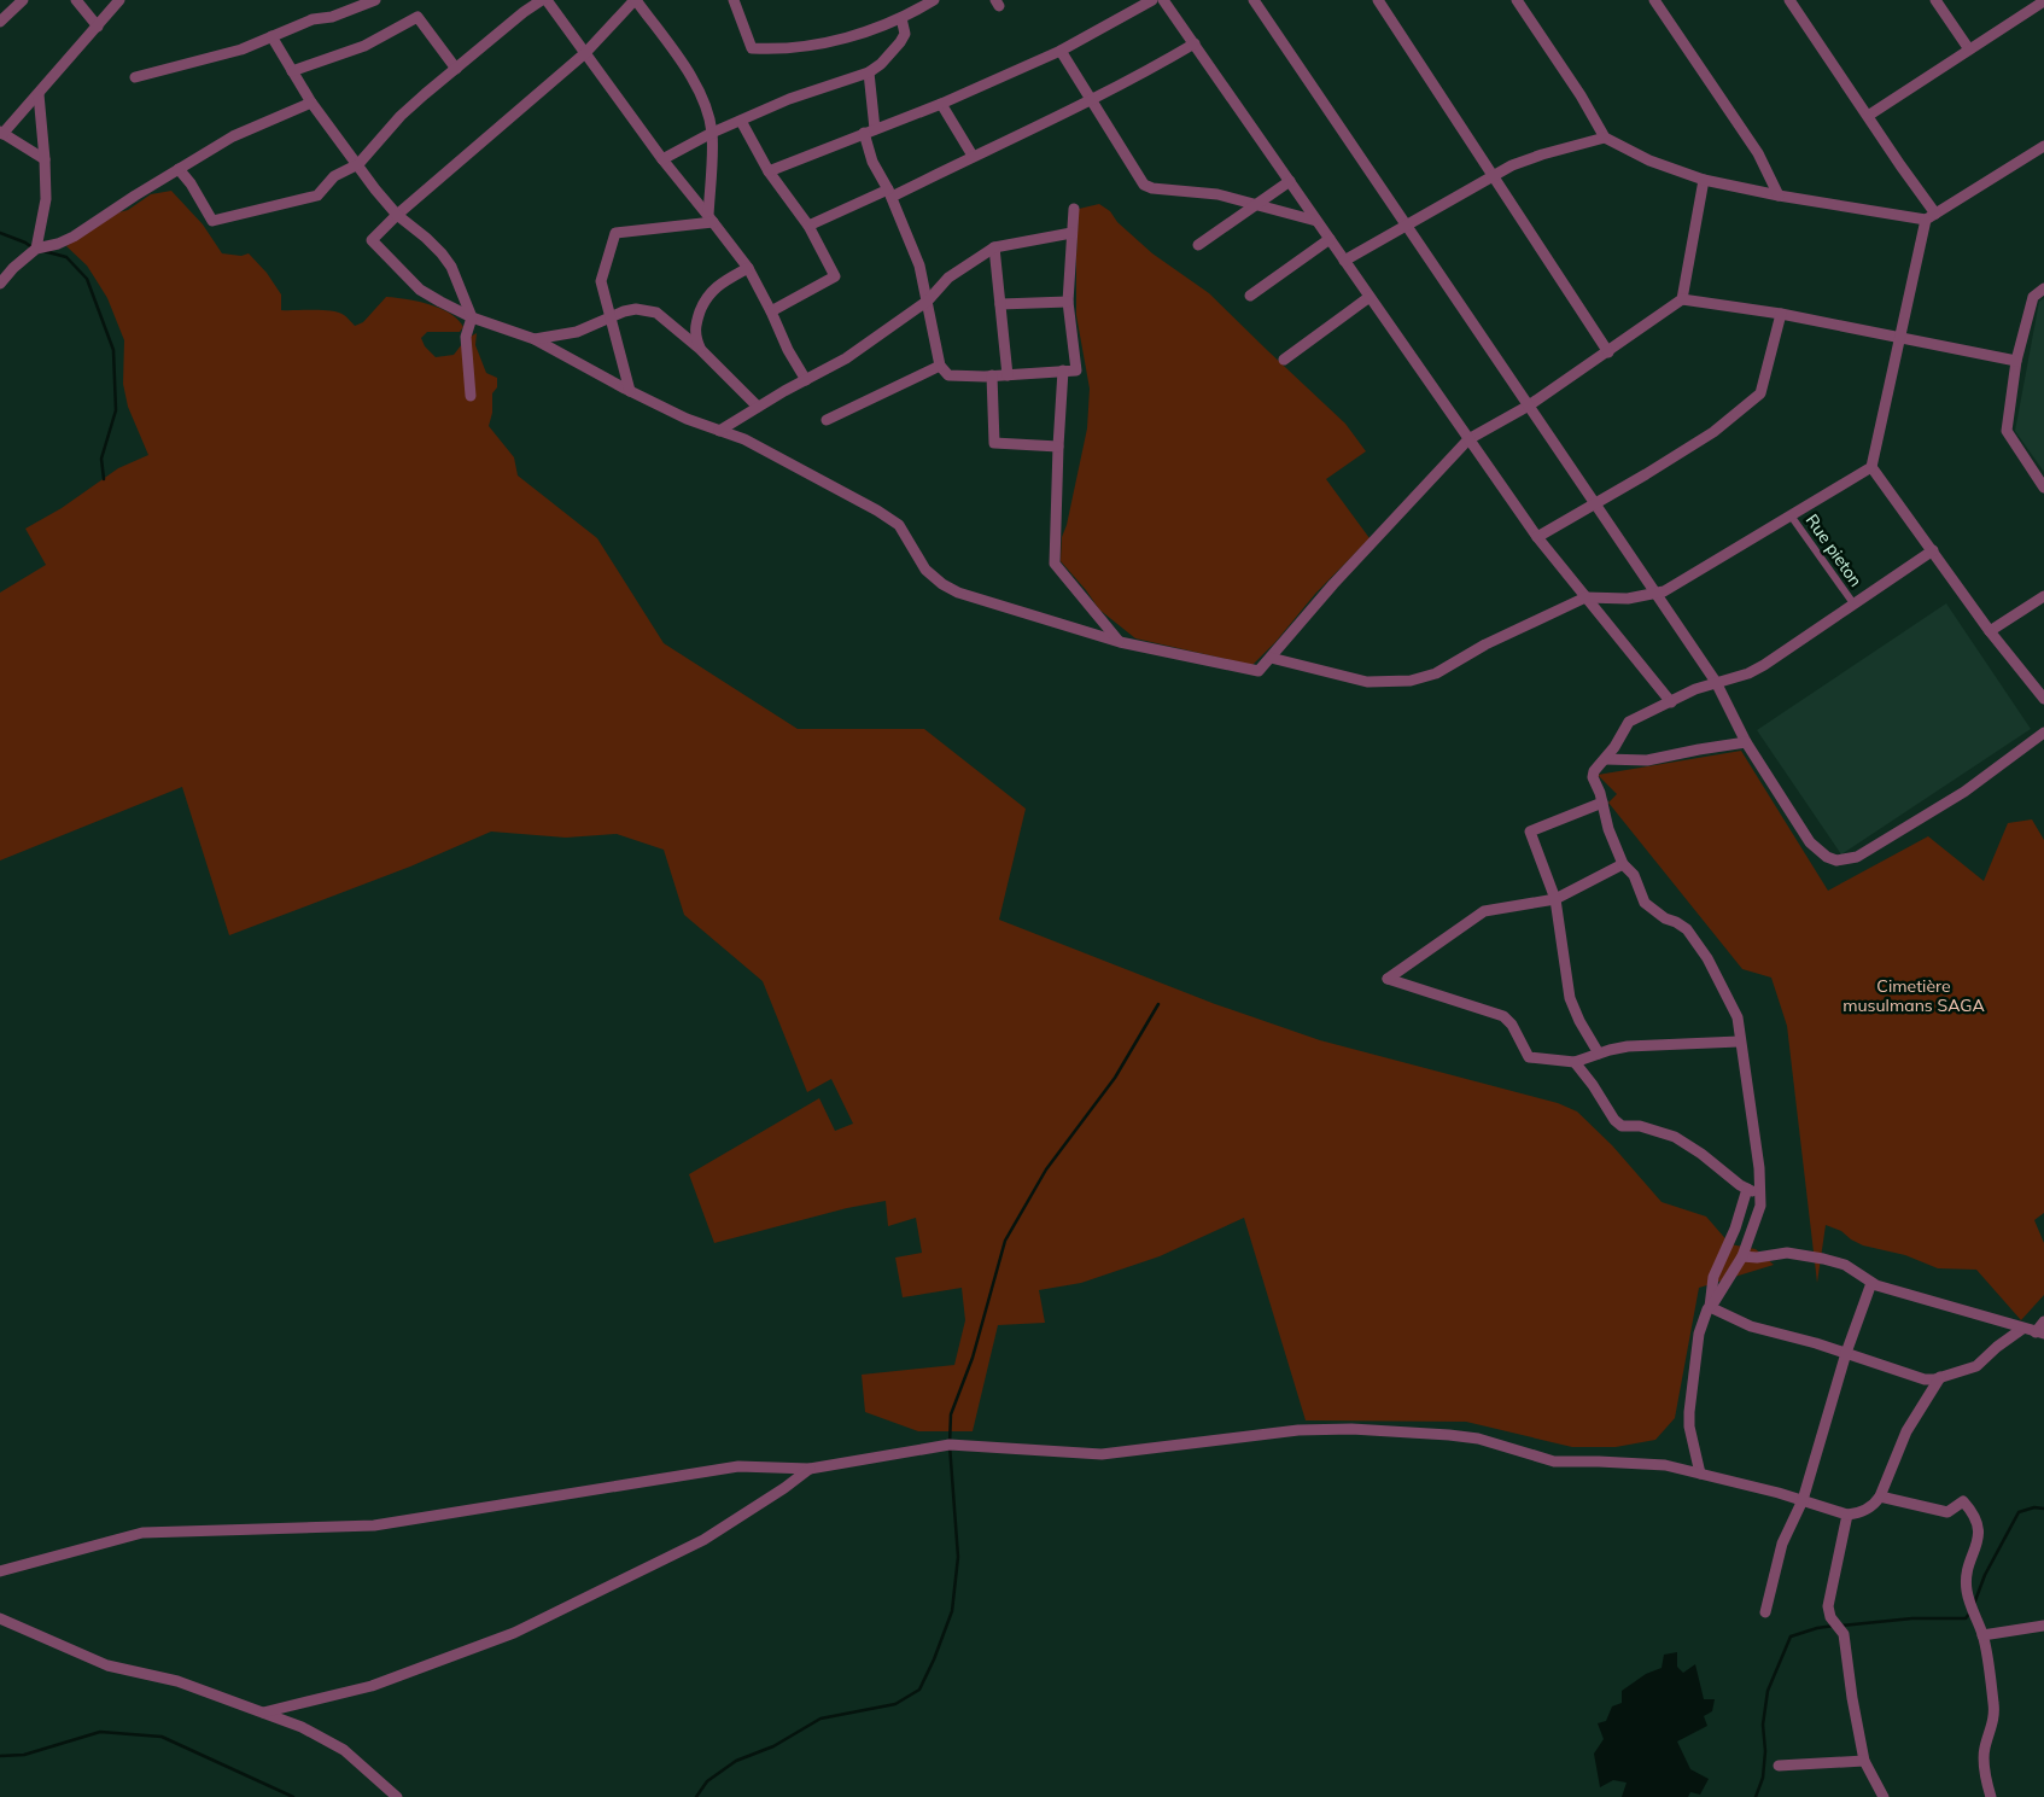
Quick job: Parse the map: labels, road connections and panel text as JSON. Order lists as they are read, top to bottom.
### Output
{
  "streets": {
    "street": ["Rue pieton"]
  },
  "parks": ["Cimetière musulmans SAGA"]
}
